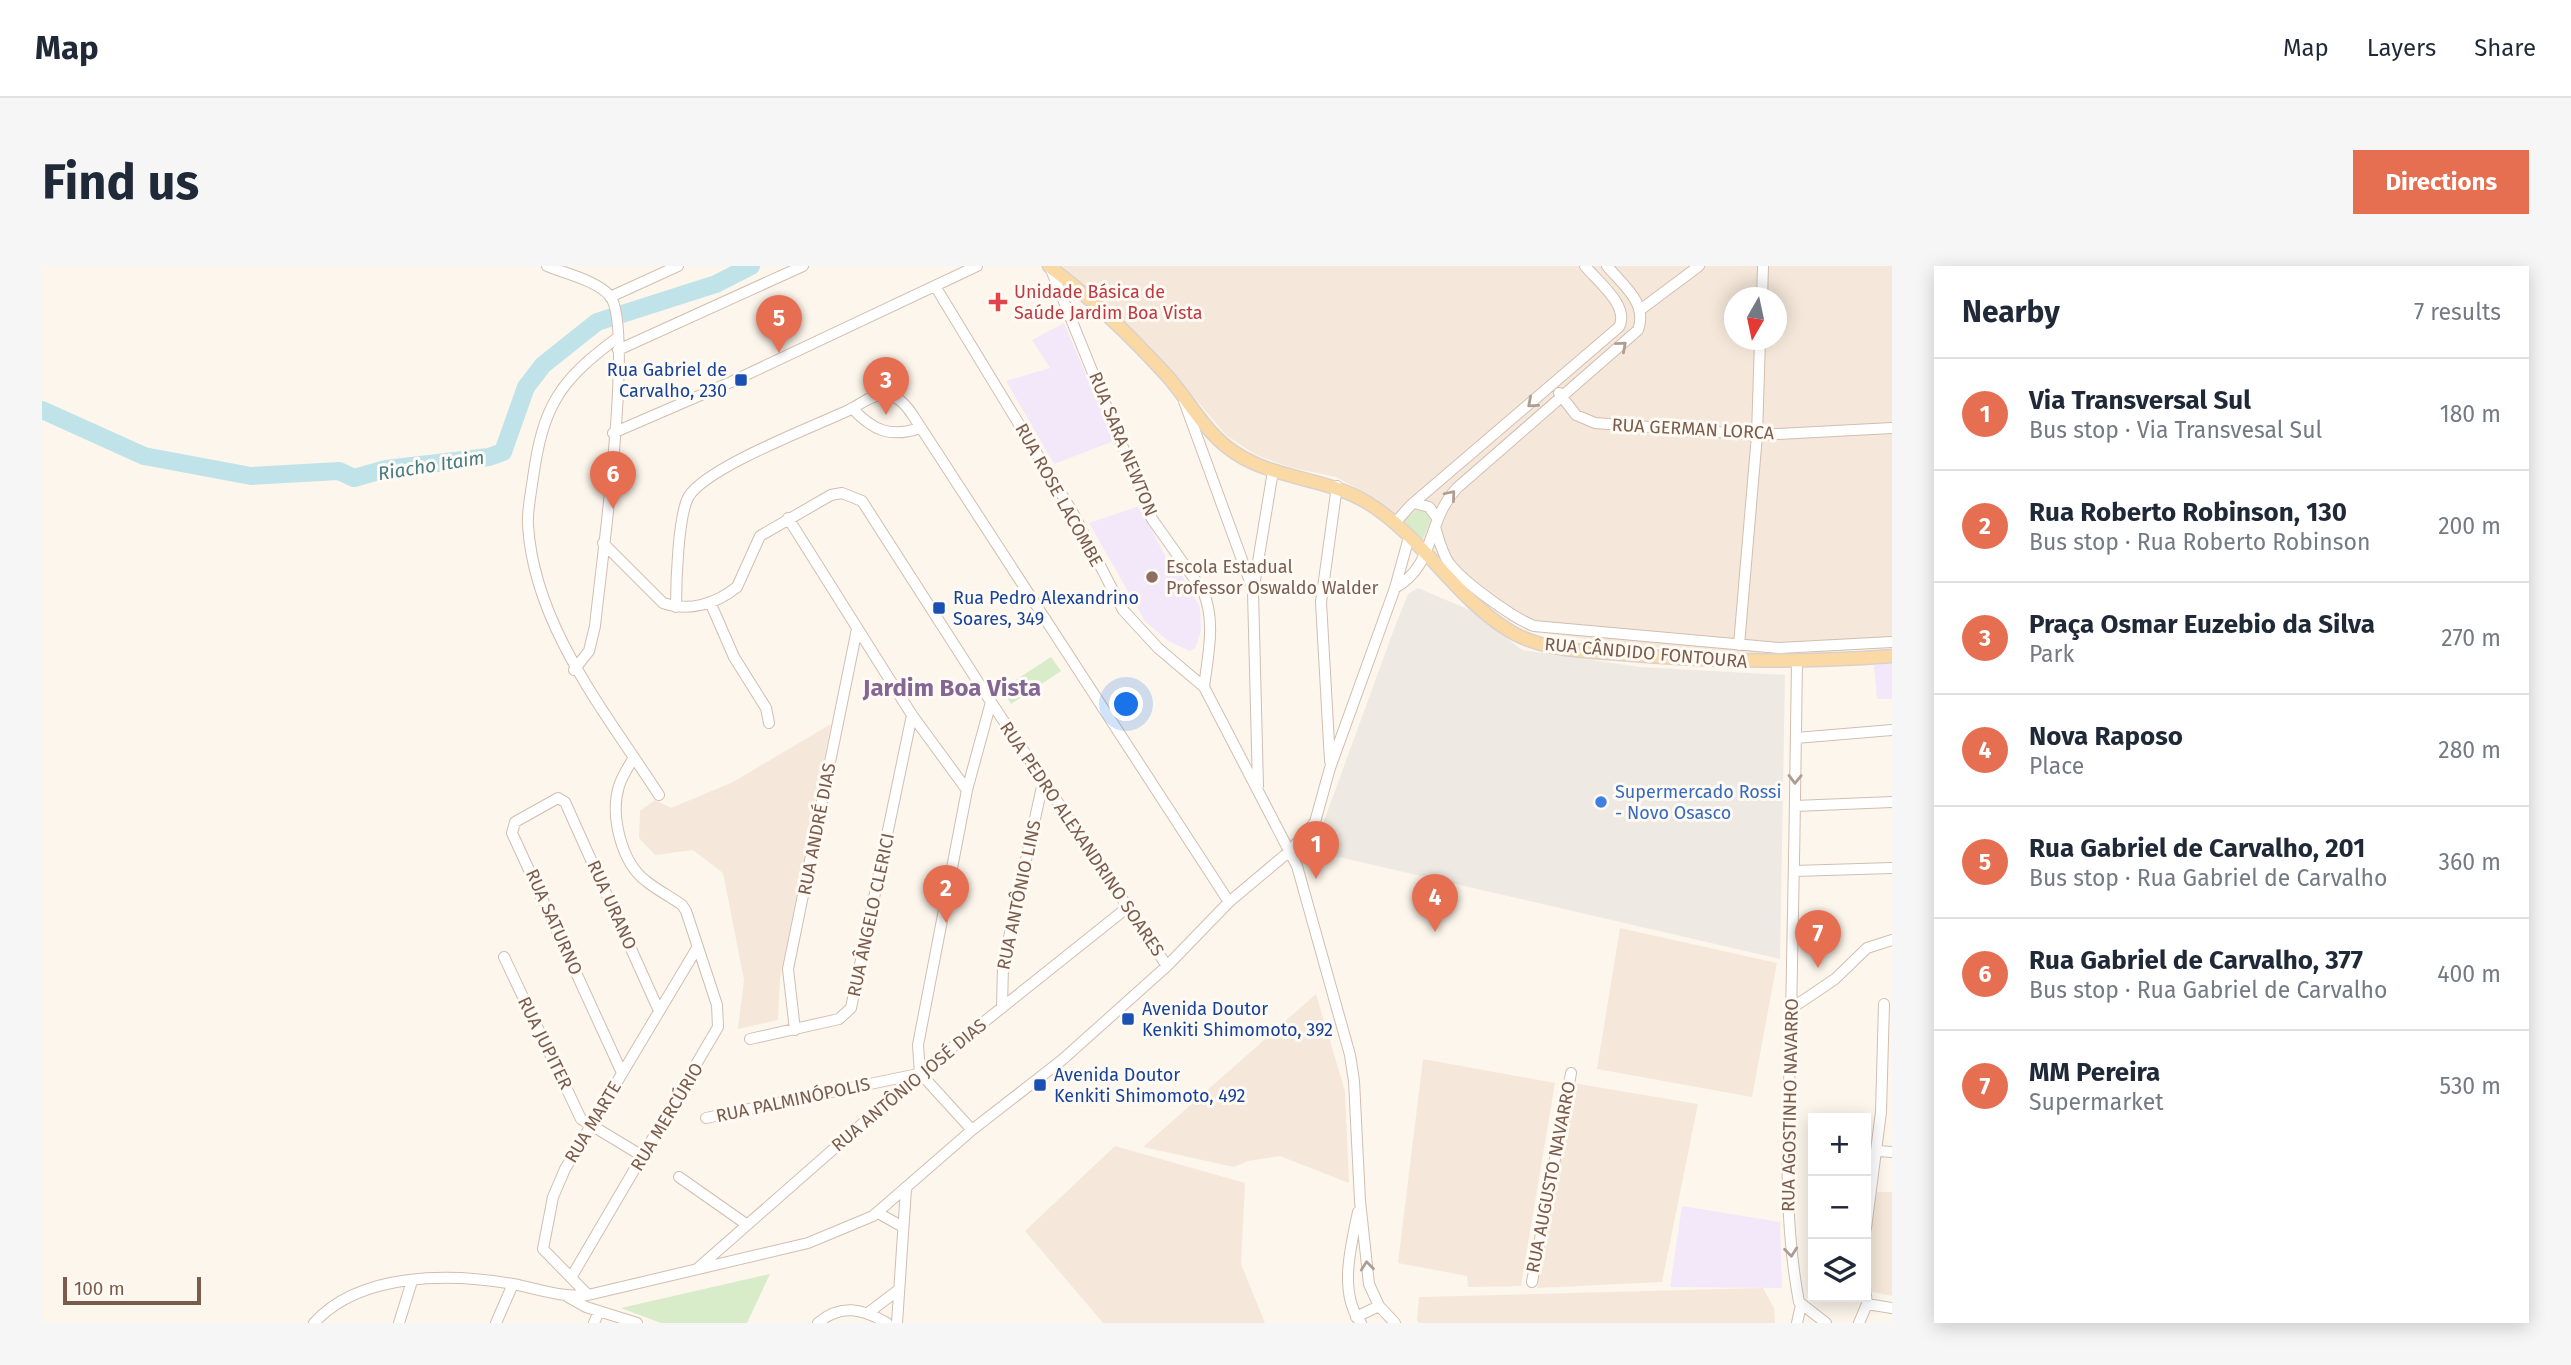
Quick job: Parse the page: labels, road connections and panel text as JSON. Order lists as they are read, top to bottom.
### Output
{
  "streets": {
    "main road": ["RUA CÂNDIDO FONTOURA"],
    "street": [
      "RUA GERMAN LORCA",
      "RUA SARA NEWTON",
      "RUA ROSE LACOMBE",
      "RUA ANDRÉ DIAS",
      "RUA PEDRO ALEXANDRINO SOARES",
      "RUA ANTÔNIO LINS",
      "RUA URANO",
      "RUA ÂNGELO CLERICI",
      "RUA SATURNO",
      "RUA JUPITER",
      "RUA ANTÔNIO JOSÉ DIAS",
      "RUA PALMINÓPOLIS",
      "RUA AGOSTINHO NAVARRO",
      "RUA MERCÚRIO",
      "RUA MARTE",
      "RUA AUGUSTO NAVARRO"
    ]
  },
  "crossings": [
    ["RUA SARA NEWTON", "RUA ROSE LACOMBE"],
    ["RUA SARA NEWTON", "RUA CÂNDIDO FONTOURA"],
    ["RUA CÂNDIDO FONTOURA", "RUA AGOSTINHO NAVARRO"],
    ["RUA ANDRÉ DIAS", "RUA ÂNGELO CLERICI"],
    ["RUA PEDRO ALEXANDRINO SOARES", "RUA ANTÔNIO LINS"],
    ["RUA PEDRO ALEXANDRINO SOARES", "RUA ANTÔNIO JOSÉ DIAS"],
    ["RUA ANTÔNIO LINS", "RUA ANTÔNIO JOSÉ DIAS"],
    ["RUA URANO", "RUA SATURNO"],
    ["RUA URANO", "RUA MARTE"],
    ["RUA SATURNO", "RUA MARTE"],
    ["RUA JUPITER", "RUA MARTE"],
    ["RUA ANTÔNIO JOSÉ DIAS", "RUA PALMINÓPOLIS"],
    ["RUA MERCÚRIO", "RUA MARTE"]
  ],
  "one_way": ["RUA AGOSTINHO NAVARRO"],
  "districts": ["Jardim Boa Vista"],
  "water": ["Riacho Itaim"],
  "places": {
    "health": ["Unidade Básica de Saúde Jardim Boa Vista"],
    "transit": [
      "Rua Gabriel de Carvalho, 230",
      "Rua Pedro Alexandrino Soares, 349",
      "Avenida Doutor Kenkiti Shimomoto, 392",
      "Avenida Doutor Kenkiti Shimomoto, 492"
    ],
    "other": ["Escola Estadual Professor Oswaldo Walder", "Supermercado Rossi - Novo Osasco"]
  },
  "scale_bar": "100 m",
  "north": "bottom",
  "page": {
    "header": "Map",
    "nav": ["Map", "Layers", "Share"],
    "buttons": "Directions",
    "title": "Find us",
    "heading": ["Nearby", "7 results"],
    "pins": [
      "5",
      "3",
      "6",
      "1",
      "2",
      "4",
      "7"
    ],
    "list": [
      {
        "mark": "1",
        "name": "Via Transversal Sul",
        "note": "Bus stop · Via Transvesal Sul",
        "value": "180 m"
      },
      {
        "mark": "2",
        "name": "Rua Roberto Robinson, 130",
        "note": "Bus stop · Rua Roberto Robinson",
        "value": "200 m"
      },
      {
        "mark": "3",
        "name": "Praça Osmar Euzebio da Silva",
        "note": "Park",
        "value": "270 m"
      },
      {
        "mark": "4",
        "name": "Nova Raposo",
        "note": "Place",
        "value": "280 m"
      },
      {
        "mark": "5",
        "name": "Rua Gabriel de Carvalho, 201",
        "note": "Bus stop · Rua Gabriel de Carvalho",
        "value": "360 m"
      },
      {
        "mark": "6",
        "name": "Rua Gabriel de Carvalho, 377",
        "note": "Bus stop · Rua Gabriel de Carvalho",
        "value": "400 m"
      },
      {
        "mark": "7",
        "name": "MM Pereira",
        "note": "Supermarket",
        "value": "530 m"
      }
    ],
    "map_buttons": ["+", "−"],
    "scale": "100 m"
  }
}
